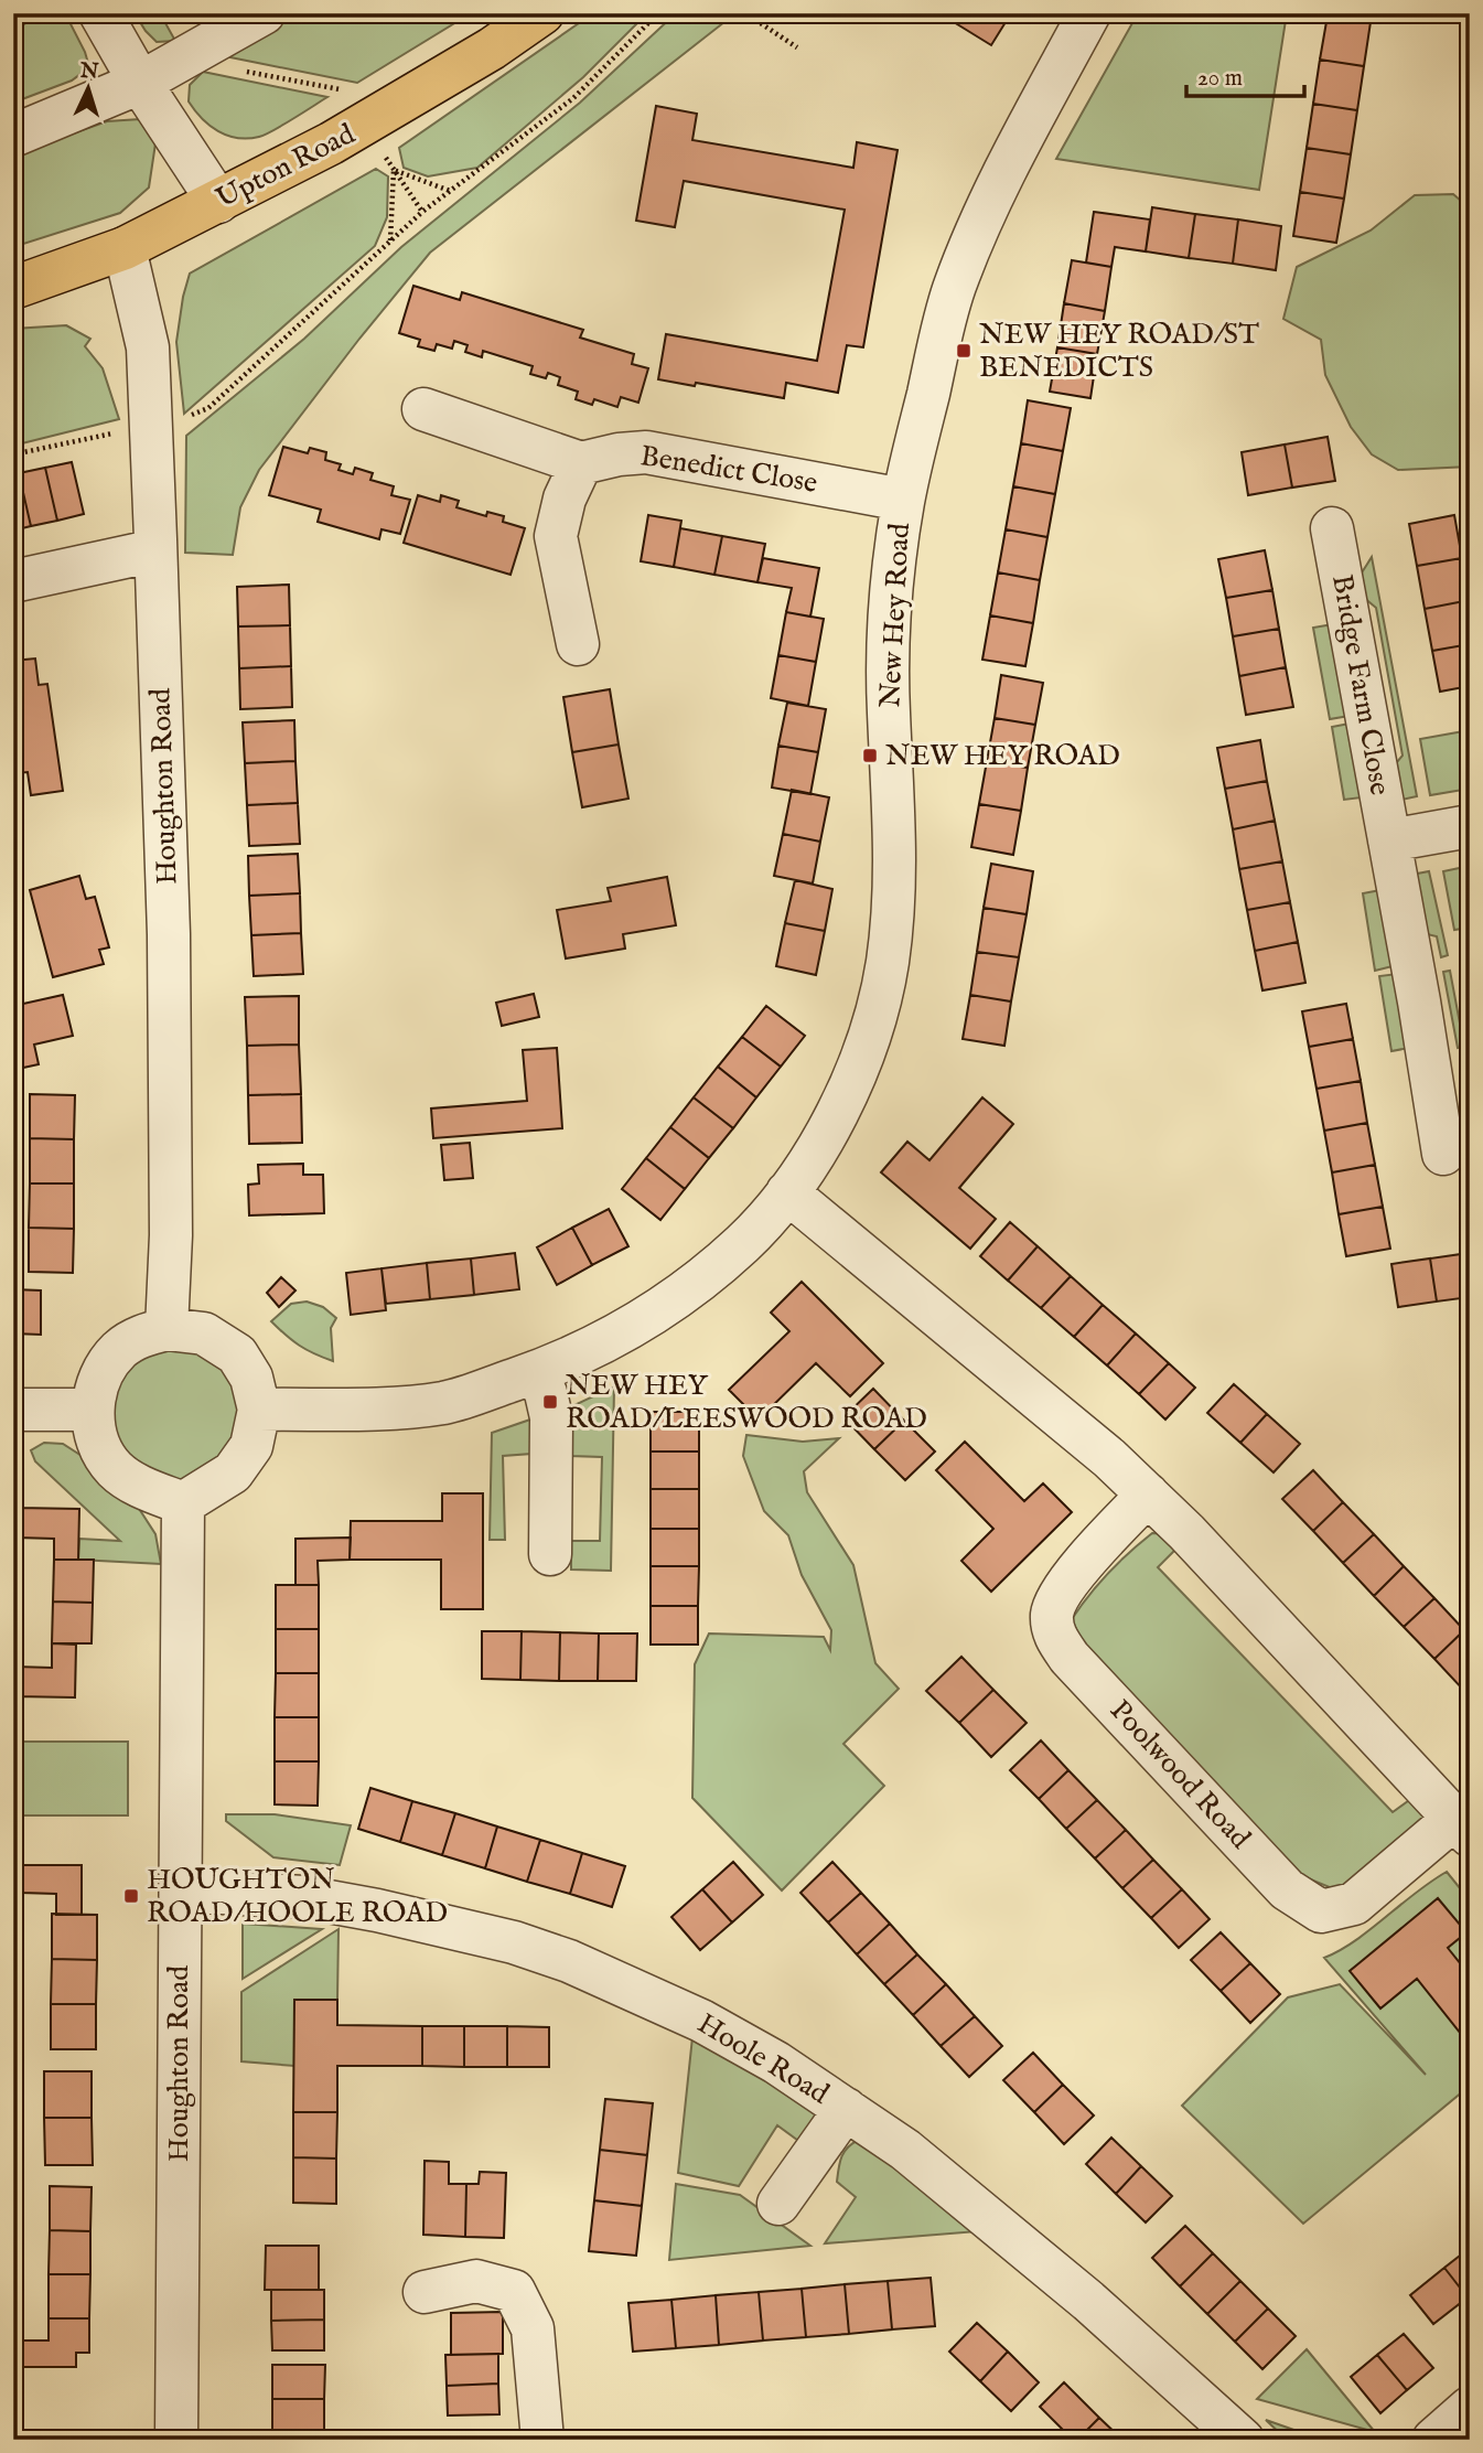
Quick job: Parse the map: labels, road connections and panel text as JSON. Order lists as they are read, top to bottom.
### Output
{
  "streets": {
    "main road": ["Upton Road"],
    "street": [
      "Benedict Close",
      "New Hey Road",
      "Bridge Farm Close",
      "Houghton Road",
      "Poolwood Road",
      "Hoole Road"
    ]
  },
  "crossings": [
    ["Upton Road", "Houghton Road"],
    ["Benedict Close", "New Hey Road"],
    ["New Hey Road", "Houghton Road"],
    ["New Hey Road", "Poolwood Road"],
    ["Houghton Road", "Hoole Road"]
  ],
  "places": {
    "transit": [
      "NEW HEY ROAD/ST BENEDICTS",
      "NEW HEY ROAD",
      "NEW HEY ROAD/LEESWOOD ROAD",
      "HOUGHTON ROAD/HOOLE ROAD"
    ]
  },
  "scale_bar": "20 m",
  "north": "top"
}
